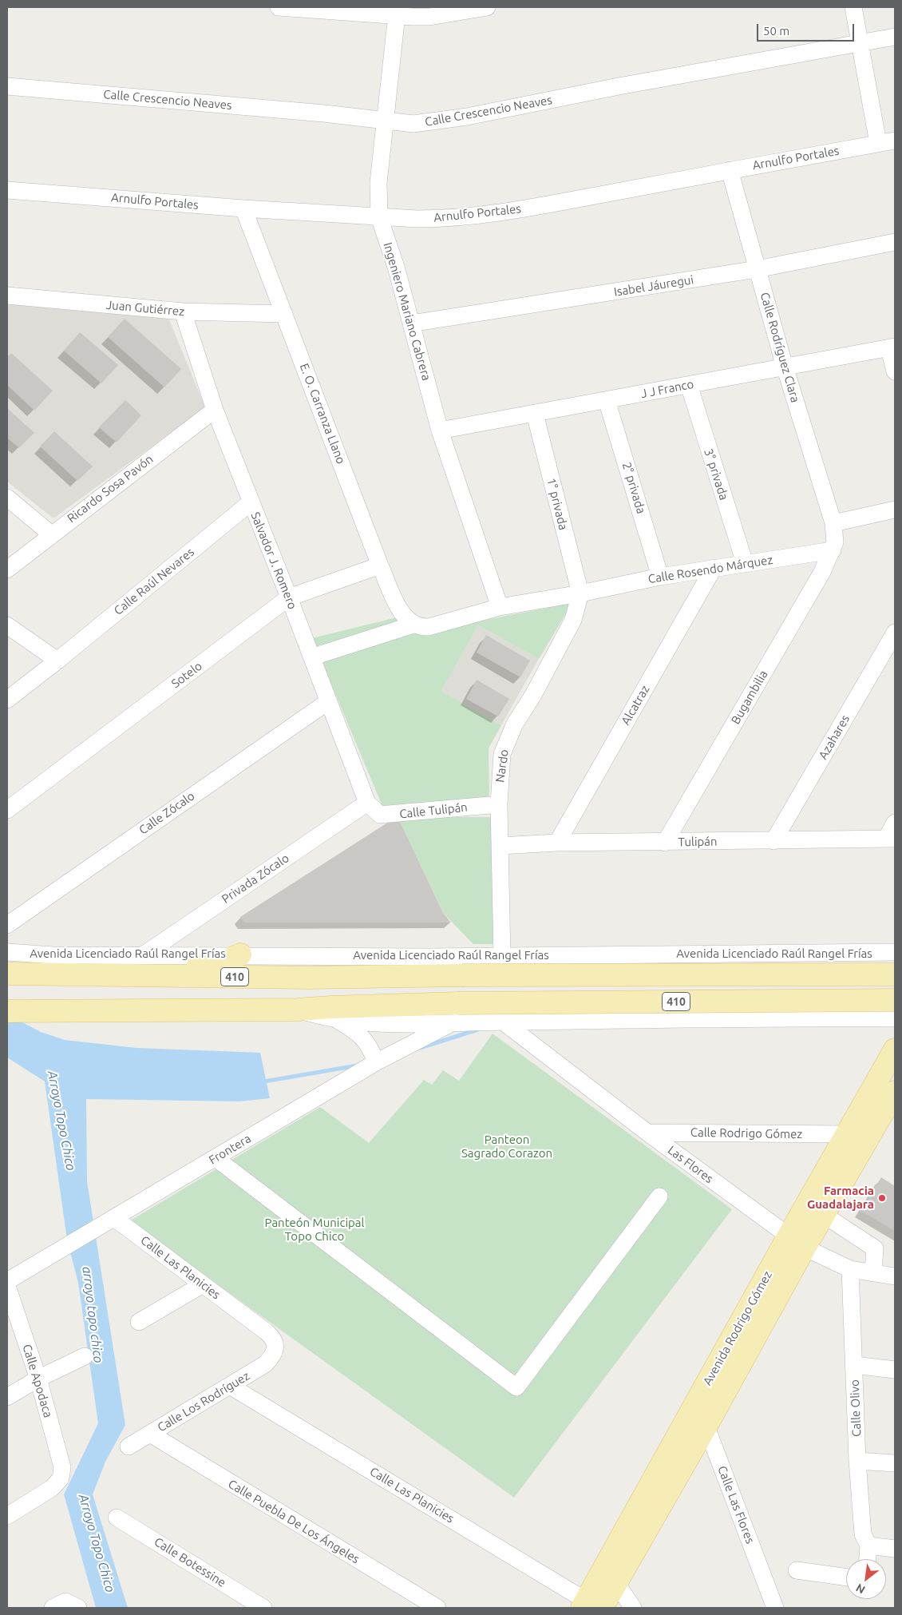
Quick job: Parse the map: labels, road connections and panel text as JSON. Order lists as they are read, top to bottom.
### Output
{
  "streets": {
    "main road": ["410", "Avenida Rodrigo Gómez"],
    "street": [
      "Calle Crescencio Neaves",
      "Arnulfo Portales",
      "Isabel Jáuregui",
      "Juan Gutiérrez",
      "Ingeniero Mariano Cabrera",
      "Calle Rodríguez Clara",
      "J J Franco",
      "E. O. Carranza Llano",
      "3° privada",
      "2° privada",
      "Ricardo Sosa Pavón",
      "1° privada",
      "Salvador J. Romero",
      "Calle Rosendo Márquez",
      "Calle Raúl Nevares",
      "Sotelo",
      "Bugambilia",
      "Alcatraz",
      "Azahares",
      "Nardo",
      "Calle Tulipán",
      "Calle Zócalo",
      "Tulipán",
      "Privada Zócalo",
      "Avenida Licenciado Raúl Rangel Frías",
      "Calle Rodrigo Gómez",
      "Frontera",
      "Las Flores",
      "Calle Las Planicies",
      "Calle Apodaca",
      "Calle Los Rodríguez",
      "Calle Olivo",
      "Calle Las Flores",
      "Calle Puebla De Los Ángeles",
      "Calle Botessine"
    ]
  },
  "crossings": [
    ["Calle Crescencio Neaves", "Ingeniero Mariano Cabrera"],
    ["Arnulfo Portales", "Ingeniero Mariano Cabrera"],
    ["Arnulfo Portales", "Calle Rodríguez Clara"],
    ["Arnulfo Portales", "E. O. Carranza Llano"],
    ["Isabel Jáuregui", "Ingeniero Mariano Cabrera"],
    ["Isabel Jáuregui", "Calle Rodríguez Clara"],
    ["Juan Gutiérrez", "E. O. Carranza Llano"],
    ["Juan Gutiérrez", "Salvador J. Romero"],
    ["Ingeniero Mariano Cabrera", "J J Franco"],
    ["Ingeniero Mariano Cabrera", "Calle Rosendo Márquez"],
    ["Calle Rodríguez Clara", "J J Franco"],
    ["J J Franco", "3° privada"],
    ["J J Franco", "2° privada"],
    ["J J Franco", "1° privada"],
    ["E. O. Carranza Llano", "Calle Rosendo Márquez"],
    ["E. O. Carranza Llano", "Sotelo"],
    ["3° privada", "Calle Rosendo Márquez"],
    ["2° privada", "Calle Rosendo Márquez"],
    ["Ricardo Sosa Pavón", "Salvador J. Romero"],
    ["1° privada", "Calle Rosendo Márquez"],
    ["1° privada", "Nardo"],
    ["Salvador J. Romero", "Calle Raúl Nevares"],
    ["Salvador J. Romero", "Sotelo"],
    ["Salvador J. Romero", "Calle Tulipán"],
    ["Salvador J. Romero", "Calle Zócalo"],
    ["Salvador J. Romero", "Privada Zócalo"],
    ["Calle Rosendo Márquez", "Bugambilia"],
    ["Calle Rosendo Márquez", "Alcatraz"],
    ["Calle Rosendo Márquez", "Nardo"],
    ["Bugambilia", "Tulipán"],
    ["Alcatraz", "Tulipán"],
    ["Azahares", "Tulipán"],
    ["Nardo", "Calle Tulipán"],
    ["Nardo", "Tulipán"],
    ["Nardo", "Avenida Licenciado Raúl Rangel Frías"],
    ["Calle Tulipán", "Privada Zócalo"],
    ["Privada Zócalo", "Avenida Licenciado Raúl Rangel Frías"],
    ["410", "Frontera"],
    ["Calle Rodrigo Gómez", "Las Flores"],
    ["Calle Rodrigo Gómez", "Avenida Rodrigo Gómez"],
    ["Frontera", "Calle Las Planicies"],
    ["Las Flores", "Avenida Rodrigo Gómez"],
    ["Las Flores", "Calle Olivo"],
    ["Calle Las Planicies", "Avenida Rodrigo Gómez"],
    ["Calle Las Planicies", "Calle Los Rodríguez"],
    ["Avenida Rodrigo Gómez", "Calle Las Flores"],
    ["Calle Los Rodríguez", "Calle Puebla De Los Ángeles"]
  ],
  "water": ["Arroyo Topo Chico", "arroyo topo chico"],
  "parks": ["Panteon Sagrado Corazon", "Panteón Municipal Topo Chico"],
  "places": ["Farmacia Guadalajara"],
  "scale_bar": "50 m",
  "north": "bottom left"
}
